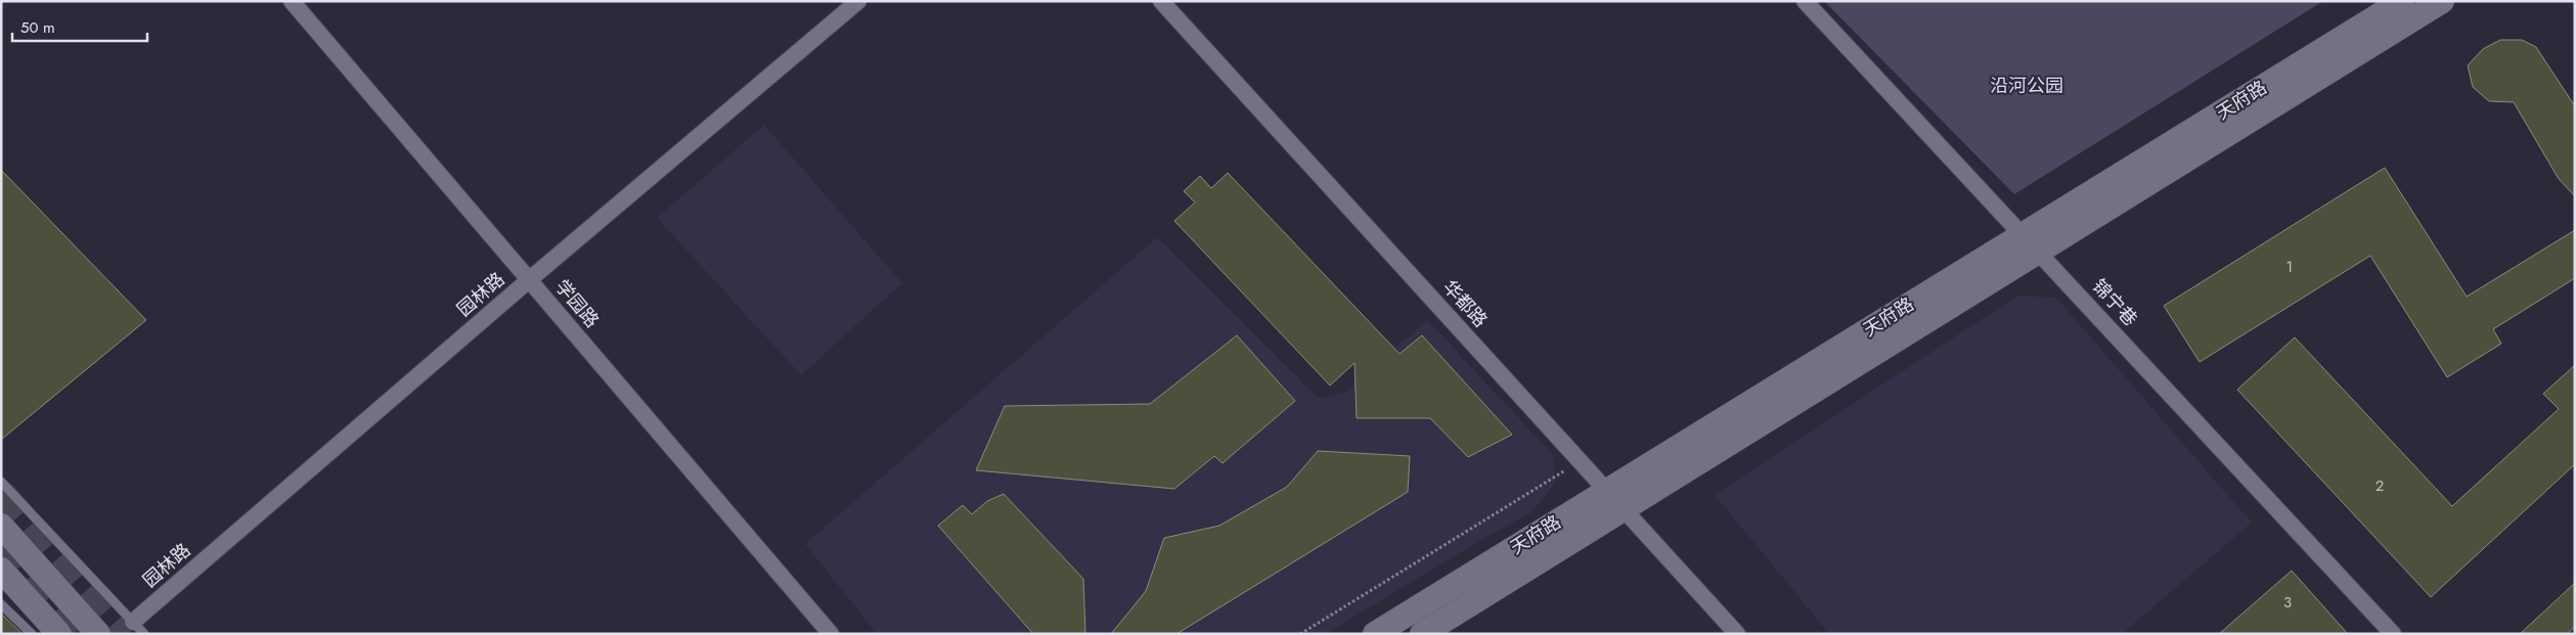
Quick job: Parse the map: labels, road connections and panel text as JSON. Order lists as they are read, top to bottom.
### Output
{
  "streets": {
    "street": [
      "天府路",
      "园林路",
      "锦宁巷",
      "学园路",
      "华都路"
    ]
  },
  "crossings": [
    ["天府路", "锦宁巷"],
    ["天府路", "华都路"],
    ["园林路", "学园路"]
  ],
  "parks": ["沿河公园"],
  "house_numbers": ["1", "2", "3"],
  "scale_bar": "50 m"
}
